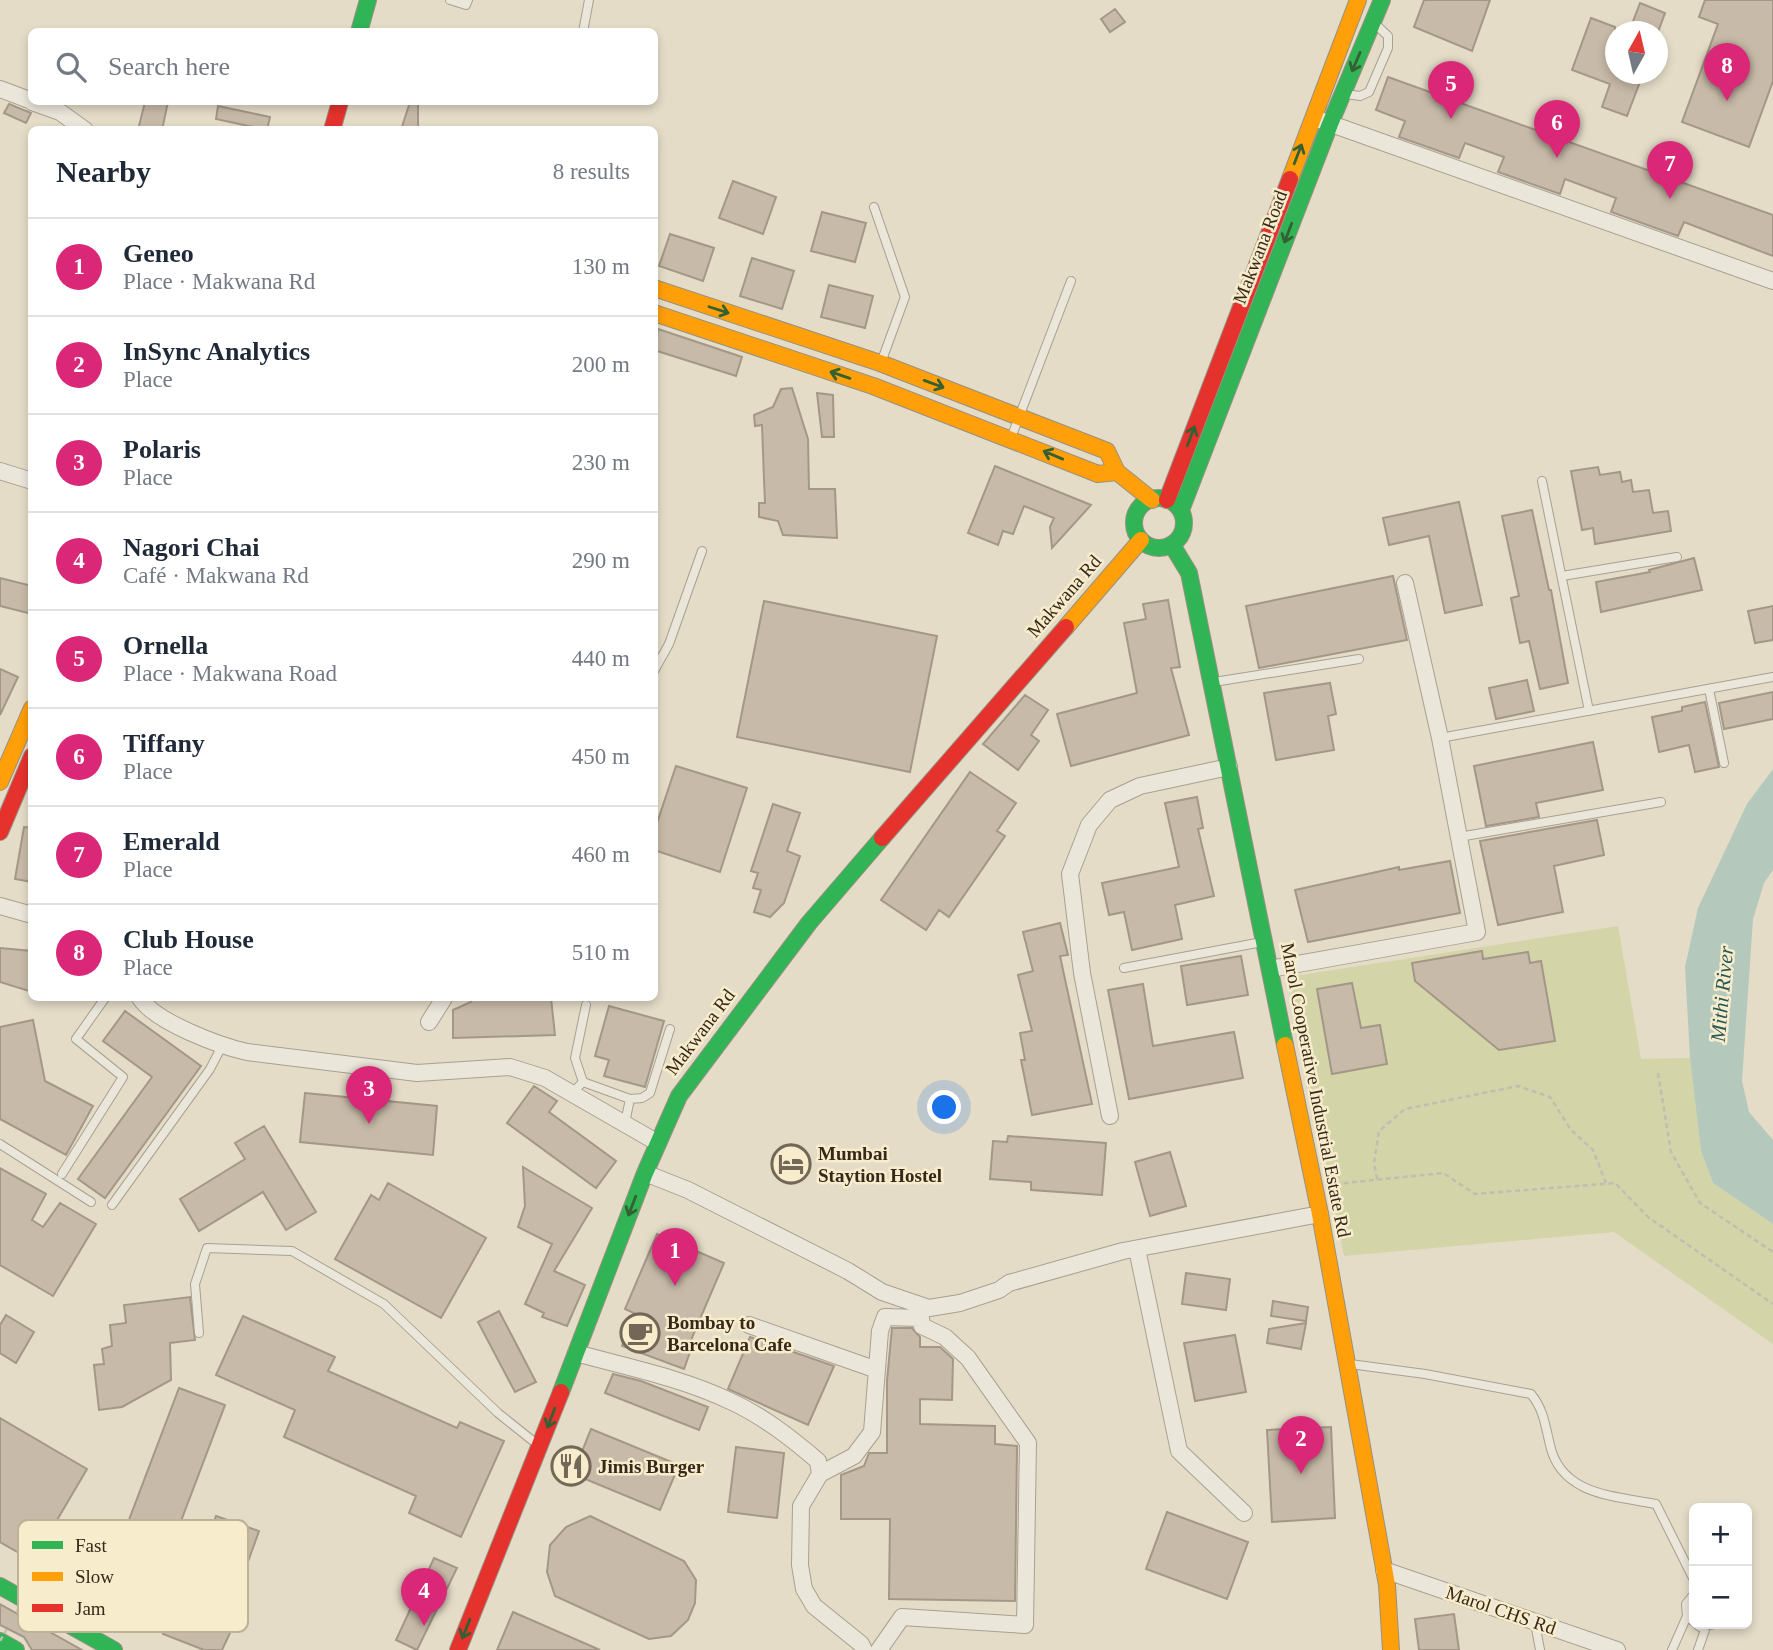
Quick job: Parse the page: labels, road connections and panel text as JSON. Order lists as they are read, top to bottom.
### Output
{
  "streets": {
    "street": [
      "Makwana Road",
      "Makwana Rd",
      "Marol Cooperative Industrial Estate Rd",
      "Marol CHS Rd"
    ]
  },
  "crossings": [
    ["Makwana Road", "Makwana Rd"],
    ["Makwana Road", "Marol Cooperative Industrial Estate Rd"],
    ["Makwana Rd", "Marol Cooperative Industrial Estate Rd"],
    ["Marol Cooperative Industrial Estate Rd", "Marol CHS Rd"]
  ],
  "one_way": ["Makwana Rd"],
  "water": ["Mithi River"],
  "places": {
    "hotel": ["Mumbai Staytion Hostel"],
    "cafe": ["Bombay to Barcelona Cafe"],
    "restaurant": ["Jimis Burger"]
  },
  "legend": ["Fast", "Slow", "Jam"],
  "north": "top",
  "page": {
    "search": "Search here",
    "pins": [
      "8",
      "5",
      "6",
      "7",
      "3",
      "1",
      "2",
      "4"
    ],
    "heading": ["Nearby", "8 results"],
    "list": [
      {
        "mark": "1",
        "name": "Geneo",
        "note": "Place · Makwana Rd",
        "value": "130 m"
      },
      {
        "mark": "2",
        "name": "InSync Analytics",
        "note": "Place",
        "value": "200 m"
      },
      {
        "mark": "3",
        "name": "Polaris",
        "note": "Place",
        "value": "230 m"
      },
      {
        "mark": "4",
        "name": "Nagori Chai",
        "note": "Café · Makwana Rd",
        "value": "290 m"
      },
      {
        "mark": "5",
        "name": "Ornella",
        "note": "Place · Makwana Road",
        "value": "440 m"
      },
      {
        "mark": "6",
        "name": "Tiffany",
        "note": "Place",
        "value": "450 m"
      },
      {
        "mark": "7",
        "name": "Emerald",
        "note": "Place",
        "value": "460 m"
      },
      {
        "mark": "8",
        "name": "Club House",
        "note": "Place",
        "value": "510 m"
      }
    ],
    "map_buttons": ["+", "−"]
  }
}
